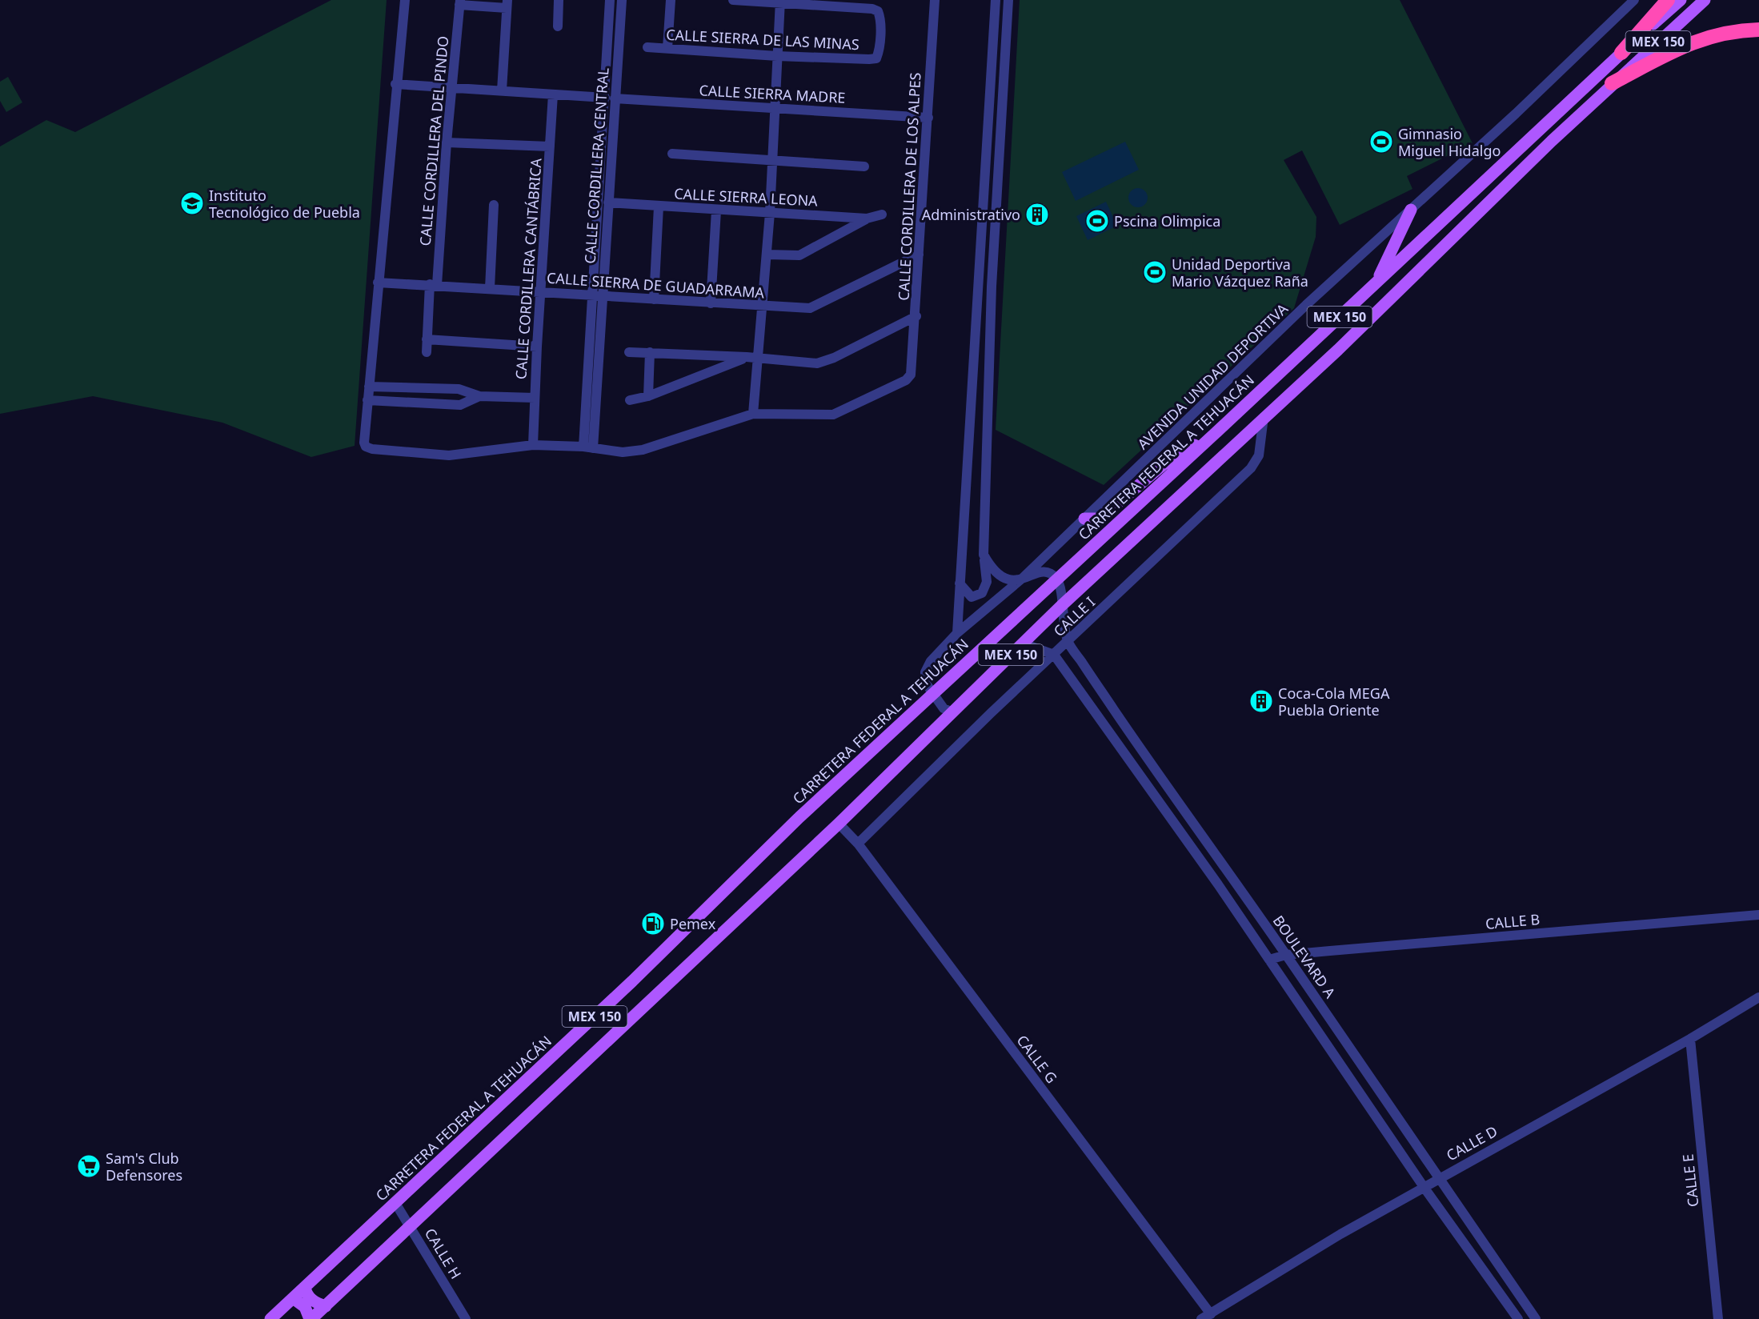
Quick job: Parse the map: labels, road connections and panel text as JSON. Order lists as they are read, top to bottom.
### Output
{
  "streets": {
    "main road": ["MEX 150", "CARRETERA FEDERAL A TEHUACÁN"],
    "street": [
      "CALLE SIERRA DE LAS MINAS",
      "CALLE SIERRA MADRE",
      "CALLE CORDILLERA DEL PINDO",
      "CALLE CORDILLERA CENTRAL",
      "CALLE CORDILLERA DE LOS ALPES",
      "CALLE SIERRA LEONA",
      "CALLE CORDILLERA CANTÁBRICA",
      "CALLE SIERRA DE GUADARRAMA",
      "AVENIDA UNIDAD DEPORTIVA",
      "CALLE I",
      "CALLE B",
      "BOULEVARD A",
      "CALLE G",
      "CALLE D",
      "CALLE E",
      "CALLE H"
    ]
  },
  "crossings": [
    ["MEX 150", "AVENIDA UNIDAD DEPORTIVA"],
    ["MEX 150", "CARRETERA FEDERAL A TEHUACÁN"],
    ["MEX 150", "CALLE I"],
    ["MEX 150", "BOULEVARD A"],
    ["MEX 150", "CALLE G"],
    ["MEX 150", "CALLE H"],
    ["CALLE SIERRA MADRE", "CALLE CORDILLERA DEL PINDO"],
    ["CALLE SIERRA MADRE", "CALLE CORDILLERA CENTRAL"],
    ["CALLE SIERRA MADRE", "CALLE CORDILLERA DE LOS ALPES"],
    ["CALLE SIERRA MADRE", "CALLE CORDILLERA CANTÁBRICA"],
    ["CALLE CORDILLERA DEL PINDO", "CALLE SIERRA DE GUADARRAMA"],
    ["CALLE CORDILLERA CENTRAL", "CALLE SIERRA LEONA"],
    ["CALLE CORDILLERA CENTRAL", "CALLE SIERRA DE GUADARRAMA"],
    ["CALLE CORDILLERA DE LOS ALPES", "CALLE SIERRA DE GUADARRAMA"],
    ["CALLE CORDILLERA CANTÁBRICA", "CALLE SIERRA DE GUADARRAMA"],
    ["AVENIDA UNIDAD DEPORTIVA", "CARRETERA FEDERAL A TEHUACÁN"],
    ["CARRETERA FEDERAL A TEHUACÁN", "CALLE H"],
    ["CALLE I", "BOULEVARD A"],
    ["CALLE I", "CALLE G"],
    ["CALLE B", "BOULEVARD A"],
    ["BOULEVARD A", "CALLE D"],
    ["CALLE G", "CALLE D"],
    ["CALLE D", "CALLE E"]
  ],
  "places": {
    "sports": ["Gimnasio Miguel Hidalgo", "Pscina Olimpica", "Unidad Deportiva Mario Vázquez Raña"],
    "school or university": ["Instituto Tecnológico de Puebla"],
    "building": ["Administrativo", "Coca-Cola MEGA Puebla Oriente"],
    "fuel station": ["Pemex"],
    "supermarket": ["Sam's Club Defensores"]
  }
}
